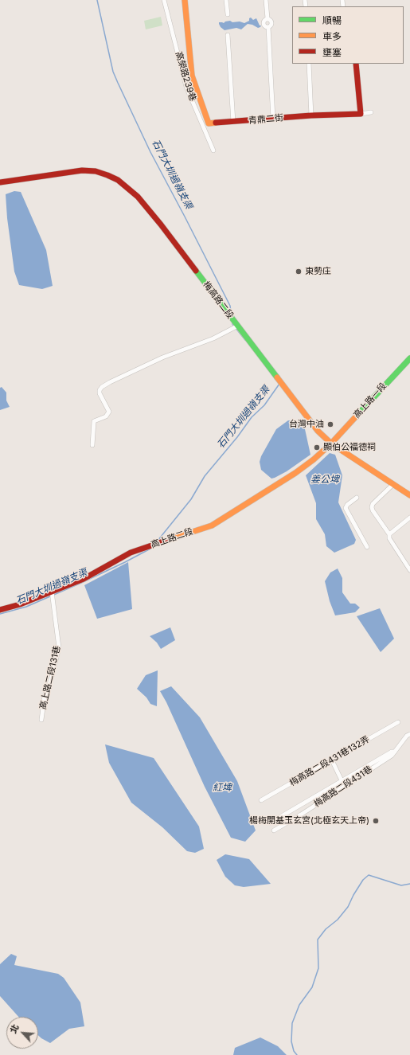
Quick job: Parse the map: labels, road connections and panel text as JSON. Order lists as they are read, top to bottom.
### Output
{
  "streets": {
    "street": [
      "高榮路239巷",
      "青鼎二街",
      "梅高路二段",
      "高上路一段",
      "高上路二段",
      "高上路二段131巷",
      "梅高路二段431巷132弄",
      "梅高路二段431巷"
    ]
  },
  "crossings": [
    ["梅高路二段", "高上路一段"],
    ["梅高路二段", "高上路二段"],
    ["高上路一段", "高上路二段"],
    ["高上路二段", "高上路二段131巷"]
  ],
  "water": ["石門大圳過嶺支渠", "姜公埤", "紅埤"],
  "places": [
    "東勢庄",
    "台灣中油",
    "顯伯公福德祠",
    "楊梅開基玉玄宮(北極玄天上帝)"
  ],
  "legend": ["順暢", "車多", "壅塞"],
  "north": "top left"
}
